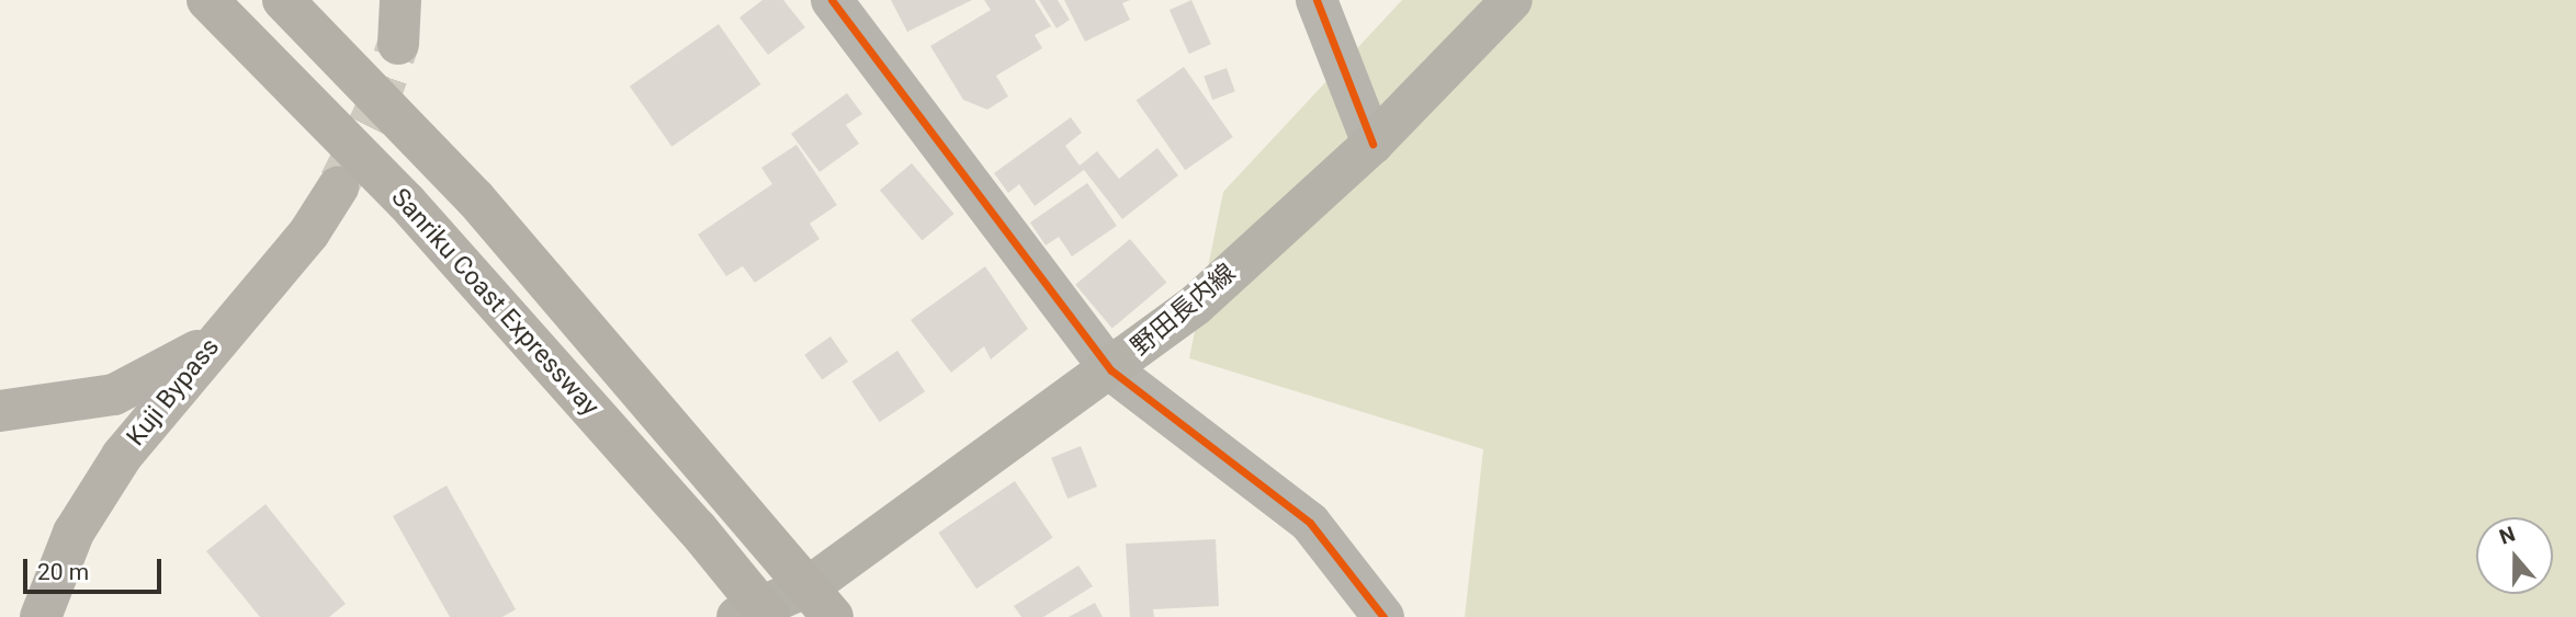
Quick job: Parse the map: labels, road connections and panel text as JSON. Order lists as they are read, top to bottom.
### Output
{
  "streets": {
    "highway": ["Sanriku Coast Expressway", "Kuji Bypass"],
    "main road": ["野田長内線"]
  },
  "scale_bar": "20 m",
  "north": "top"
}
